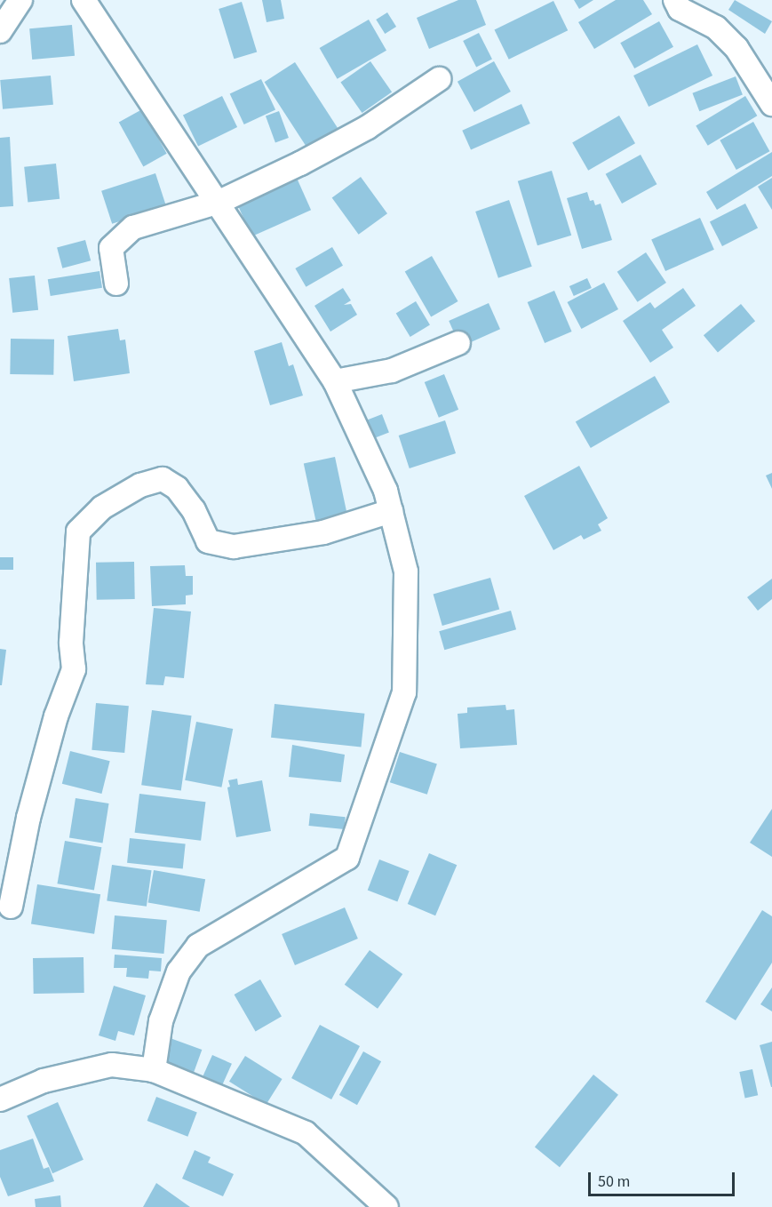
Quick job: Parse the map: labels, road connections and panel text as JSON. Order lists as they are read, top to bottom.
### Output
{
  "scale_bar": "50 m"
}
